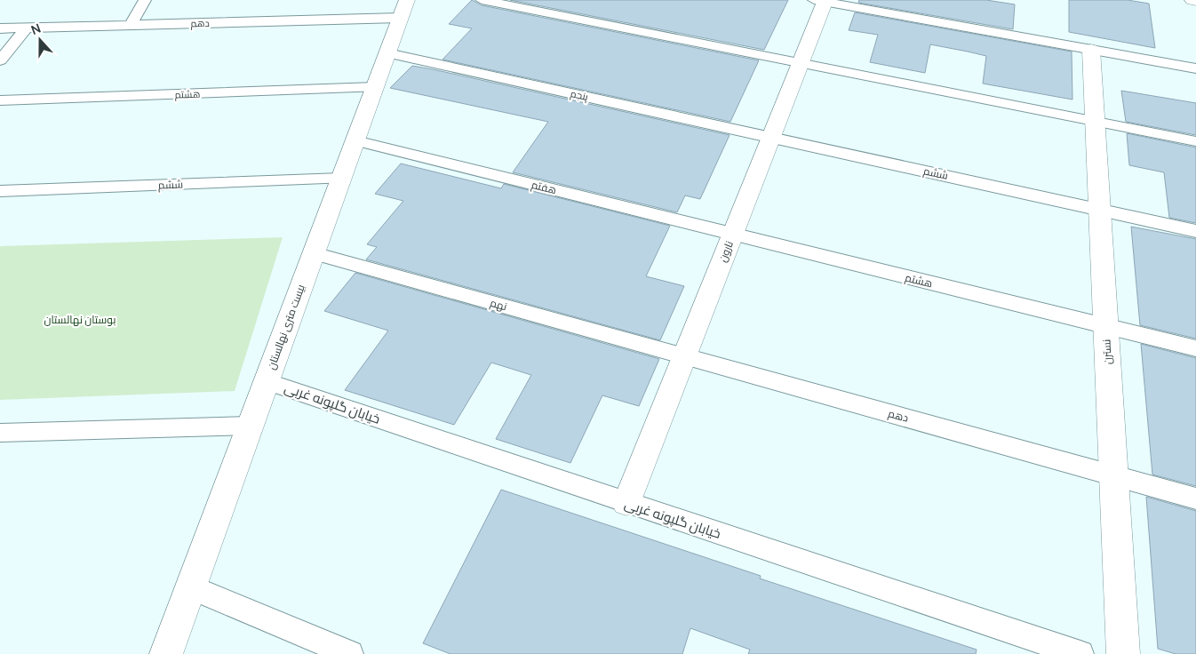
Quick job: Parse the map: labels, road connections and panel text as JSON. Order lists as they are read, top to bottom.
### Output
{
  "streets": {
    "street": [
      "دهم",
      "هشتم",
      "پنجم",
      "ششم",
      "هفتم",
      "نارون",
      "نهم",
      "بیست متری نهالستان",
      "نسترن",
      "خیابان گلپونه غربی"
    ]
  },
  "crossings": [
    ["دهم", "نارون"],
    ["دهم", "نهم"],
    ["دهم", "بیست متری نهالستان"],
    ["دهم", "نسترن"],
    ["هشتم", "هفتم"],
    ["هشتم", "نارون"],
    ["هشتم", "بیست متری نهالستان"],
    ["هشتم", "نسترن"],
    ["پنجم", "ششم"],
    ["پنجم", "نارون"],
    ["پنجم", "بیست متری نهالستان"],
    ["ششم", "نارون"],
    ["ششم", "بیست متری نهالستان"],
    ["ششم", "نسترن"],
    ["هفتم", "نارون"],
    ["هفتم", "بیست متری نهالستان"],
    ["نارون", "نهم"],
    ["نارون", "خیابان گلپونه غربی"],
    ["نهم", "بیست متری نهالستان"],
    ["بیست متری نهالستان", "خیابان گلپونه غربی"]
  ],
  "parks": ["بوستان نهالستان"],
  "north": "top"
}
